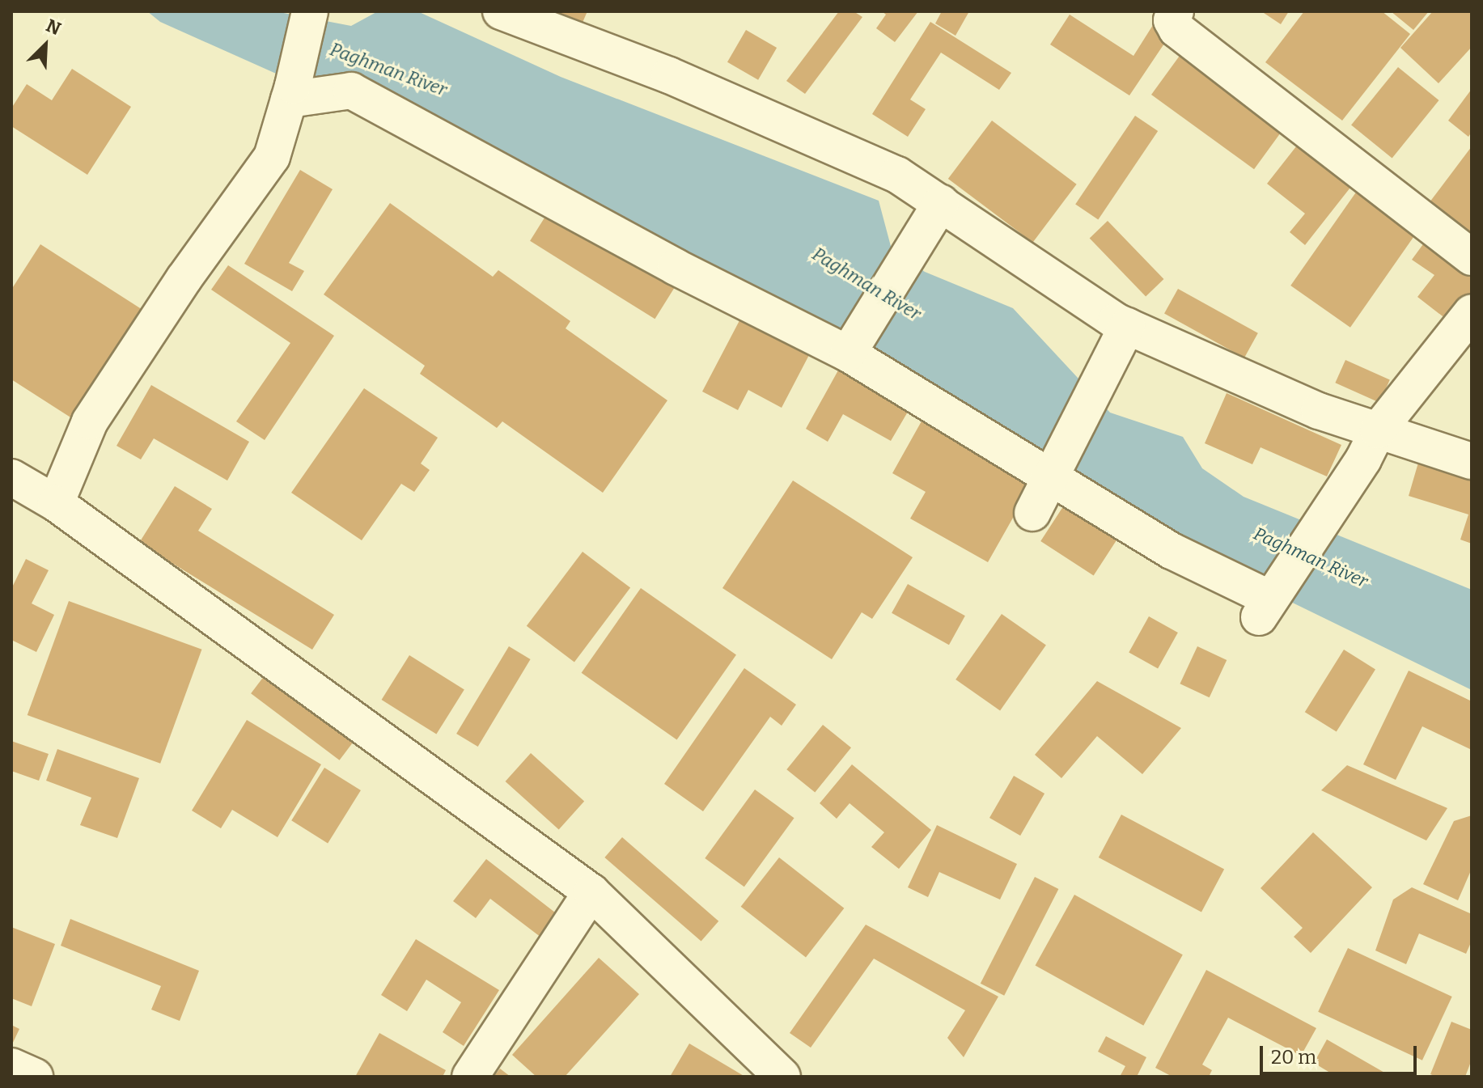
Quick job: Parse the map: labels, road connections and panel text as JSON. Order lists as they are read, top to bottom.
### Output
{
  "water": ["Paghman River"],
  "scale_bar": "20 m",
  "north": "top right"
}
